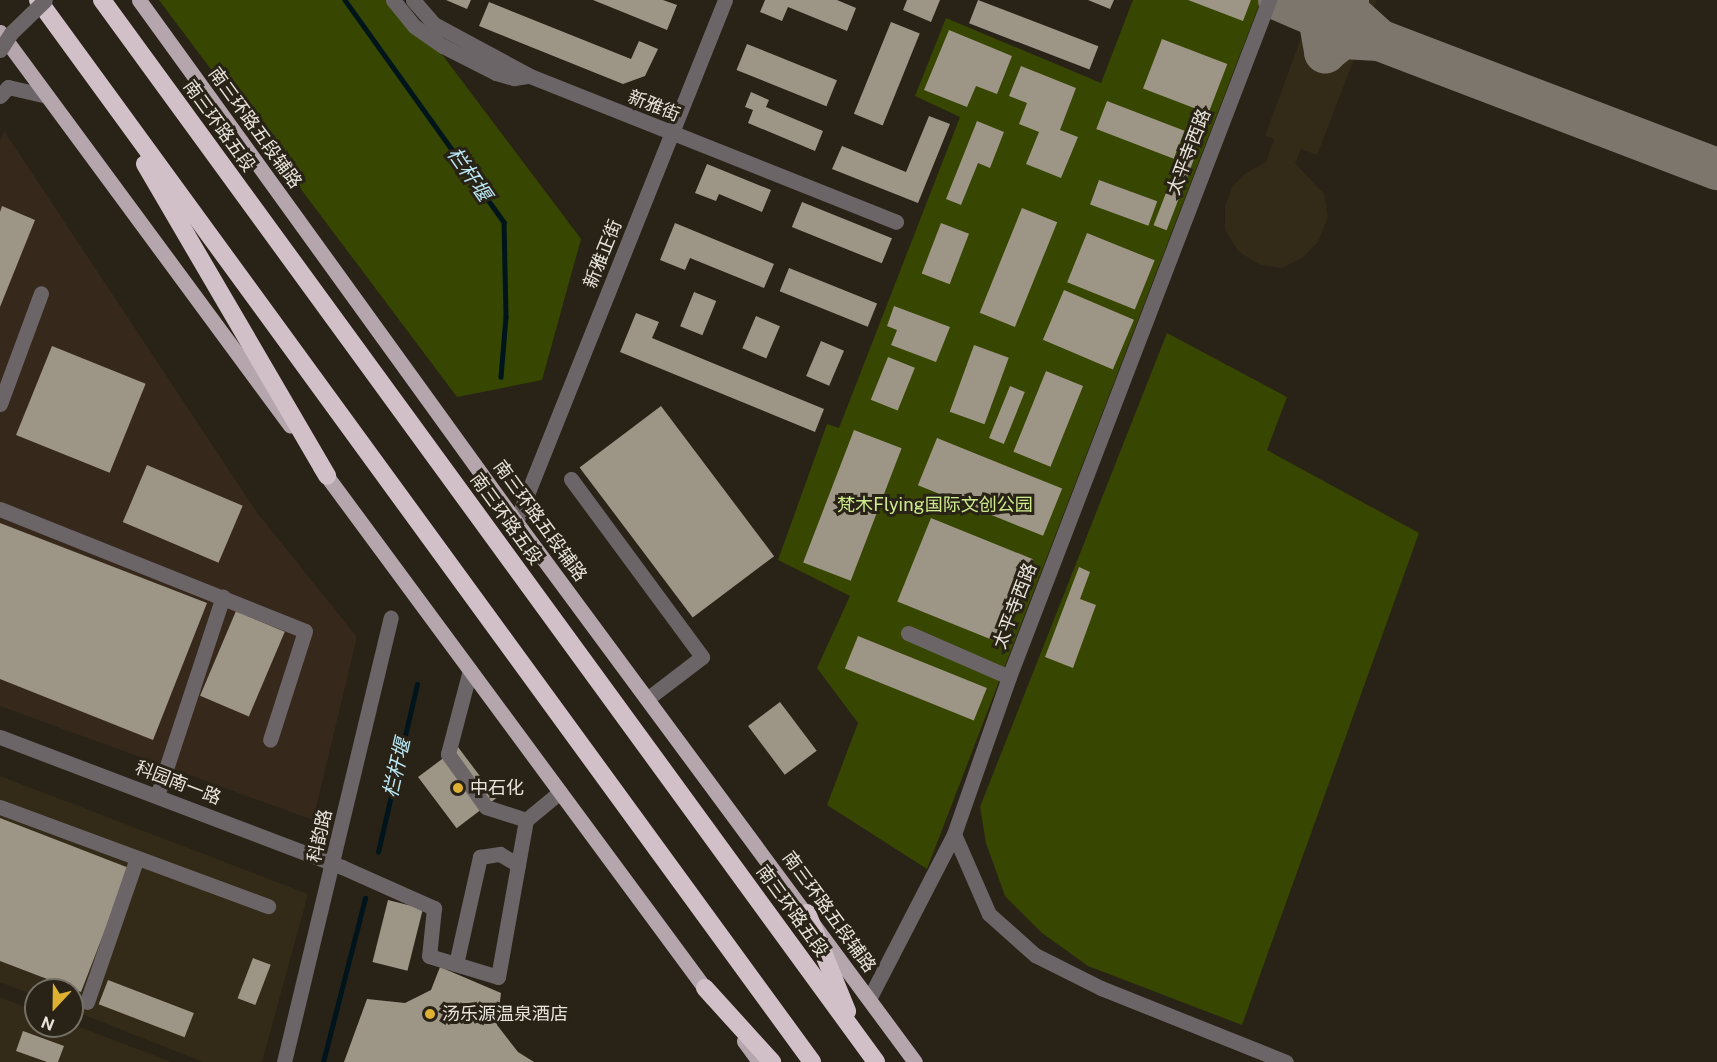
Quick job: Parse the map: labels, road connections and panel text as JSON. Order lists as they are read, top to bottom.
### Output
{
  "streets": {
    "highway": ["南三环路五段"],
    "main road": ["南三环路五段辅路"],
    "street": [
      "新雅街",
      "太平寺西路",
      "新雅正街",
      "科园南一路",
      "科韵路"
    ]
  },
  "crossings": [
    ["新雅街", "新雅正街"],
    ["南三环路五段辅路", "太平寺西路"],
    ["南三环路五段辅路", "新雅正街"],
    ["科园南一路", "科韵路"]
  ],
  "water": ["栏杆堰"],
  "parks": ["梵木Flying国际文创公园"],
  "places": ["中石化", "汤乐源温泉酒店"],
  "north": "bottom"
}
